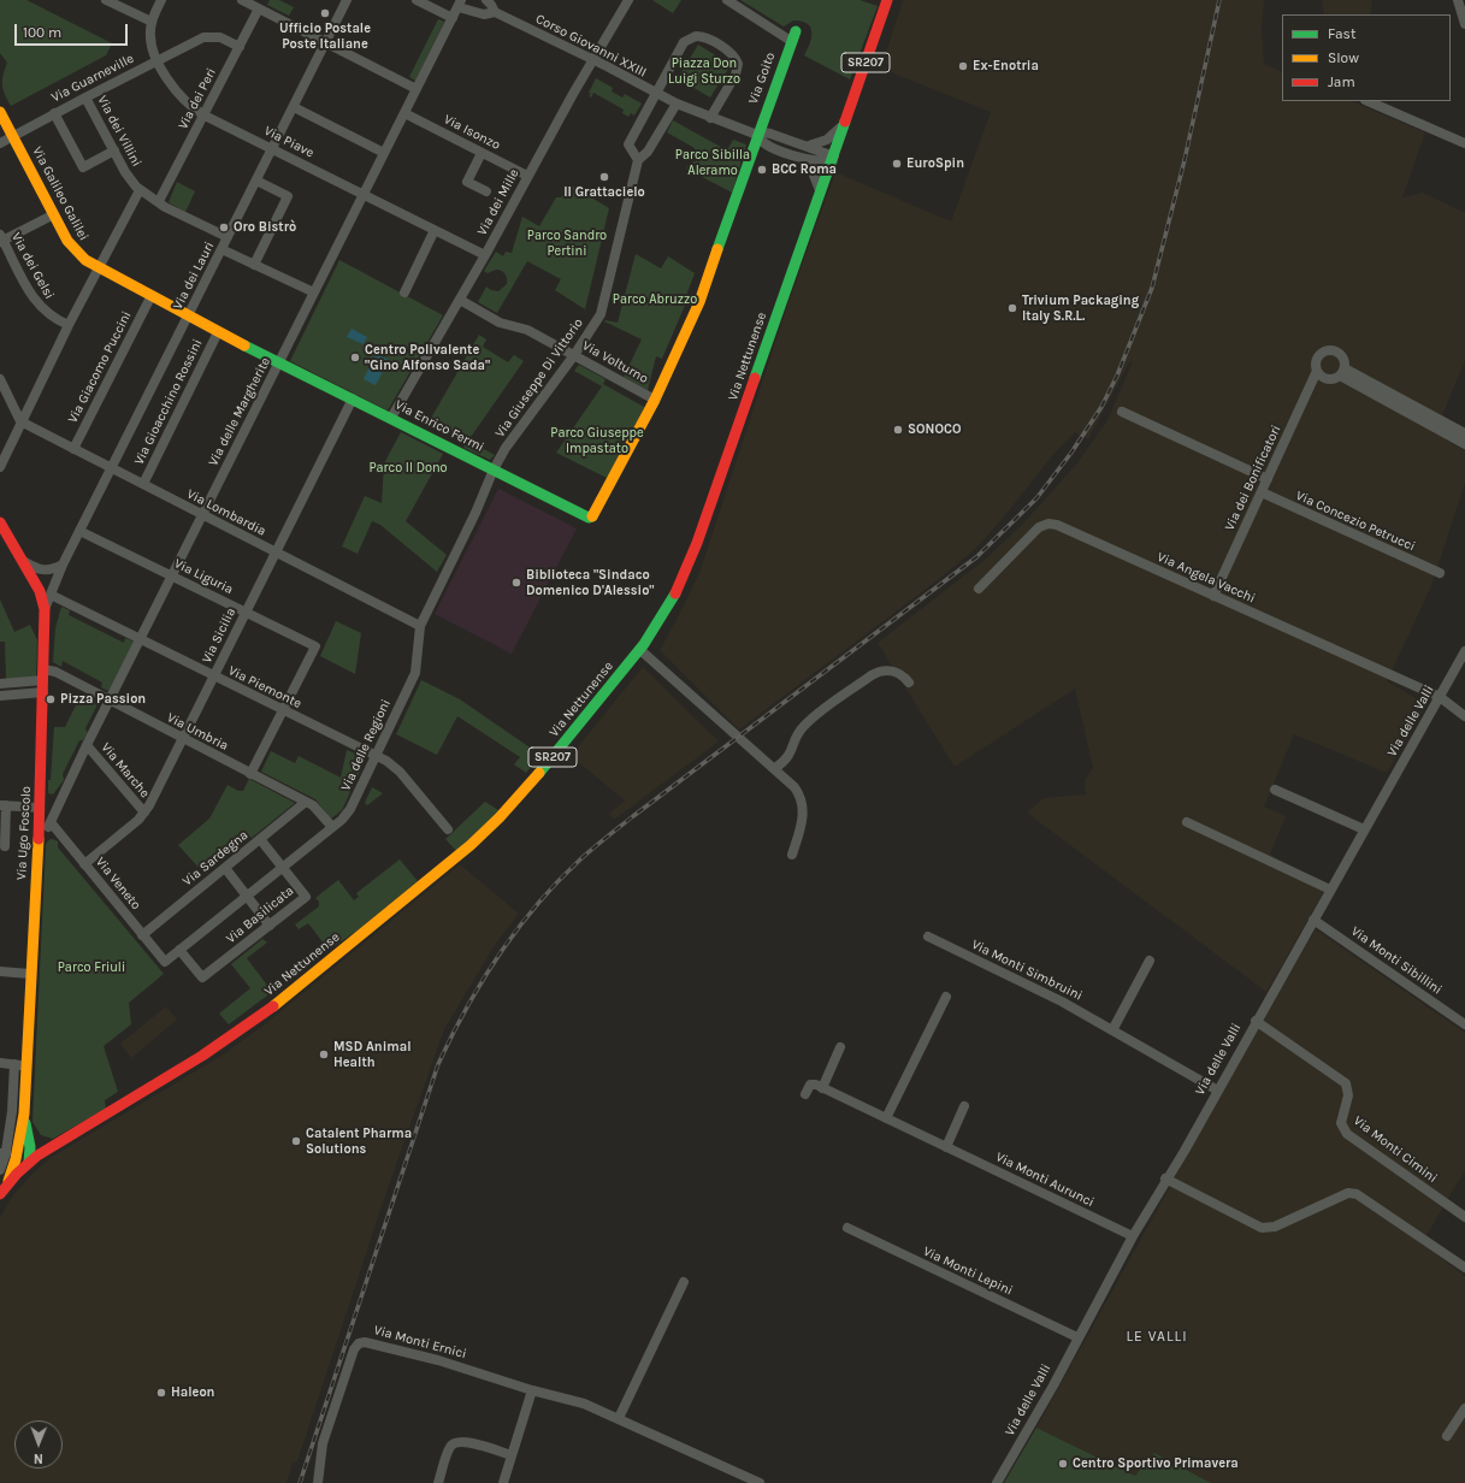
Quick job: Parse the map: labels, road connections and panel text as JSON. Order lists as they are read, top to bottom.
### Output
{
  "streets": {
    "street": [
      "Corso Giovanni XXIII",
      "SR207",
      "Via Guarneville",
      "Via Goito",
      "Via dei Peri",
      "Via dei Villini",
      "Via Isonzo",
      "Via Piave",
      "Via Galileo Galilei",
      "Via dei Mille",
      "Via dei Gelsi",
      "Via dei Lauri",
      "Via Nettunense",
      "Via Volturno",
      "Via Giacomo Puccini",
      "Via Giuseppe Di Vittorio",
      "Via Gioacchino Rossini",
      "Via delle Margherite",
      "Via Enrico Fermi",
      "Via dei Bonificatori",
      "Via Lombardia",
      "Via Concezio Petrucci",
      "Via Liguria",
      "Via Angela Vacchi",
      "Via Sicilia",
      "Via Piemonte",
      "Via delle Valli",
      "Via Umbria",
      "Via delle Regioni",
      "Via Marche",
      "Via Ugo Foscolo",
      "Via Sardegna",
      "Via Veneto",
      "Via Basilicata",
      "Via Monti Sibillini",
      "Via Monti Simbruini",
      "Via Monti Cimini",
      "Via Monti Aurunci",
      "Via Monti Lepini",
      "Via Monti Ernici"
    ]
  },
  "crossings": [
    ["Corso Giovanni XXIII", "Via Goito"],
    ["Corso Giovanni XXIII", "Via dei Mille"],
    ["Corso Giovanni XXIII", "Via Nettunense"],
    ["Corso Giovanni XXIII", "Via Giuseppe Di Vittorio"],
    ["Via Guarneville", "Via dei Peri"],
    ["Via Guarneville", "Via dei Villini"],
    ["Via Guarneville", "Via Piave"],
    ["Via Guarneville", "Via Galileo Galilei"],
    ["Via Goito", "Via Volturno"],
    ["Via Goito", "Via Enrico Fermi"],
    ["Via dei Peri", "Via dei Villini"],
    ["Via dei Peri", "Via Piave"],
    ["Via dei Villini", "Via dei Lauri"],
    ["Via Isonzo", "Via dei Mille"],
    ["Via Isonzo", "Via delle Margherite"],
    ["Via Piave", "Via dei Mille"],
    ["Via Piave", "Via dei Lauri"],
    ["Via Piave", "Via delle Margherite"],
    ["Via Galileo Galilei", "Via dei Lauri"],
    ["Via Galileo Galilei", "Via Giacomo Puccini"],
    ["Via Galileo Galilei", "Via Gioacchino Rossini"],
    ["Via Galileo Galilei", "Via Enrico Fermi"],
    ["Via dei Mille", "Via Volturno"],
    ["Via dei Mille", "Via Enrico Fermi"],
    ["Via dei Lauri", "Via Lombardia"],
    ["Via dei Lauri", "Via Liguria"],
    ["Via dei Lauri", "Via Piemonte"],
    ["Via dei Lauri", "Via Ugo Foscolo"],
    ["Via Nettunense", "Via Ugo Foscolo"],
    ["Via Volturno", "Via Giuseppe Di Vittorio"],
    ["Via Giacomo Puccini", "Via Lombardia"],
    ["Via Giuseppe Di Vittorio", "Via Enrico Fermi"],
    ["Via Giuseppe Di Vittorio", "Via delle Regioni"],
    ["Via Gioacchino Rossini", "Via Enrico Fermi"],
    ["Via Gioacchino Rossini", "Via Lombardia"],
    ["Via delle Margherite", "Via Enrico Fermi"],
    ["Via delle Margherite", "Via Lombardia"],
    ["Via delle Margherite", "Via Liguria"],
    ["Via delle Margherite", "Via Piemonte"],
    ["Via delle Margherite", "Via Umbria"],
    ["Via delle Margherite", "Via Marche"],
    ["Via delle Margherite", "Via Ugo Foscolo"],
    ["Via delle Margherite", "Via Veneto"],
    ["Via Enrico Fermi", "Via Sicilia"],
    ["Via Enrico Fermi", "Via delle Regioni"],
    ["Via dei Bonificatori", "Via Concezio Petrucci"],
    ["Via dei Bonificatori", "Via Angela Vacchi"],
    ["Via Lombardia", "Via Sicilia"],
    ["Via Lombardia", "Via delle Regioni"],
    ["Via Liguria", "Via Sicilia"],
    ["Via Liguria", "Via Piemonte"],
    ["Via Angela Vacchi", "Via delle Valli"],
    ["Via Sicilia", "Via Piemonte"],
    ["Via Sicilia", "Via Umbria"],
    ["Via Sicilia", "Via Marche"],
    ["Via Sicilia", "Via Veneto"],
    ["Via Piemonte", "Via delle Regioni"],
    ["Via delle Valli", "Via Monti Sibillini"],
    ["Via delle Valli", "Via Monti Simbruini"],
    ["Via delle Valli", "Via Monti Cimini"],
    ["Via delle Valli", "Via Monti Aurunci"],
    ["Via delle Valli", "Via Monti Lepini"],
    ["Via Umbria", "Via delle Regioni"],
    ["Via Umbria", "Via Ugo Foscolo"],
    ["Via Umbria", "Via Sardegna"],
    ["Via delle Regioni", "Via Veneto"],
    ["Via delle Regioni", "Via Basilicata"],
    ["Via Sardegna", "Via Veneto"],
    ["Via Sardegna", "Via Basilicata"]
  ],
  "districts": ["LE VALLI"],
  "parks": [
    "Piazza Don Luigi Sturzo",
    "Parco Sibilla Aleramo",
    "Parco Sandro Pertini",
    "Parco Abruzzo",
    "Parco Giuseppe Impastato",
    "Parco Il Dono",
    "Parco Friuli"
  ],
  "places": [
    "Ufficio Postale Poste Italiane",
    "Ex-Enotria",
    "EuroSpin",
    "BCC Roma",
    "Il Grattacielo",
    "Oro Bistrò",
    "Trivium Packaging Italy S.R.L.",
    "Centro Polivalente \"Gino Alfonso Sada\"",
    "SONOCO",
    "Biblioteca \"Sindaco Domenico D'Alessio\"",
    "Pizza Passion",
    "MSD Animal Health",
    "Catalent Pharma Solutions",
    "Haleon",
    "Centro Sportivo Primavera"
  ],
  "legend": ["Fast", "Slow", "Jam"],
  "scale_bar": "100 m",
  "north": "bottom"
}
